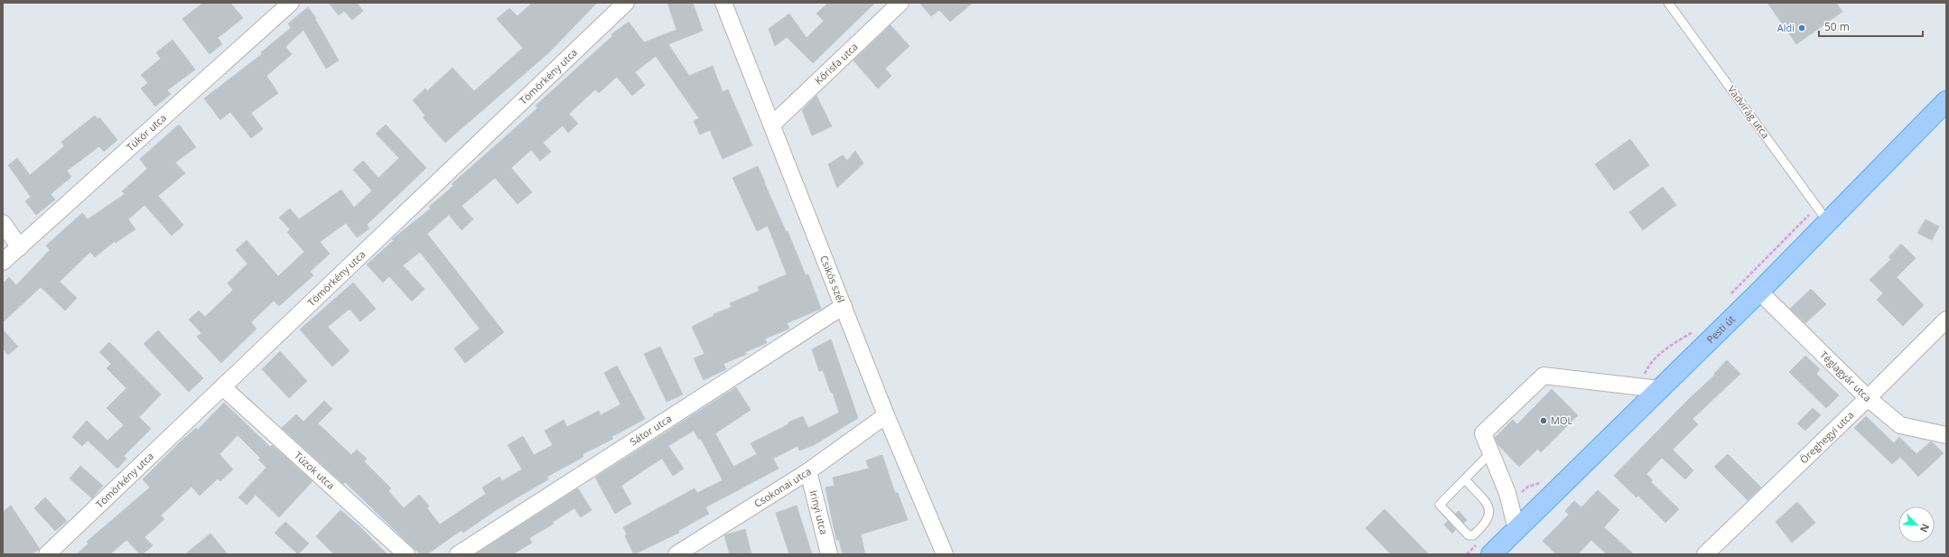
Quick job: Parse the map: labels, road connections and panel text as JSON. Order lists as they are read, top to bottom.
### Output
{
  "streets": {
    "main road": ["Pesti út"],
    "street": [
      "Kőrisfa utca",
      "Tömörkény utca",
      "Tükör utca",
      "Csikós szél",
      "Téglagyár utca",
      "Sátor utca",
      "Öreghegyi utca",
      "Túzok utca",
      "Csokonai utca",
      "Irinyi utca"
    ],
    "lane": ["Vadvirág utca"]
  },
  "crossings": [
    ["Kőrisfa utca", "Csikós szél"],
    ["Tömörkény utca", "Túzok utca"],
    ["Vadvirág utca", "Pesti út"],
    ["Csikós szél", "Sátor utca"],
    ["Csikós szél", "Csokonai utca"],
    ["Pesti út", "Téglagyár utca"],
    ["Téglagyár utca", "Öreghegyi utca"],
    ["Csokonai utca", "Irinyi utca"]
  ],
  "places": ["Aldi", "MOL"],
  "scale_bar": "50 m",
  "north": "bottom right"
}
